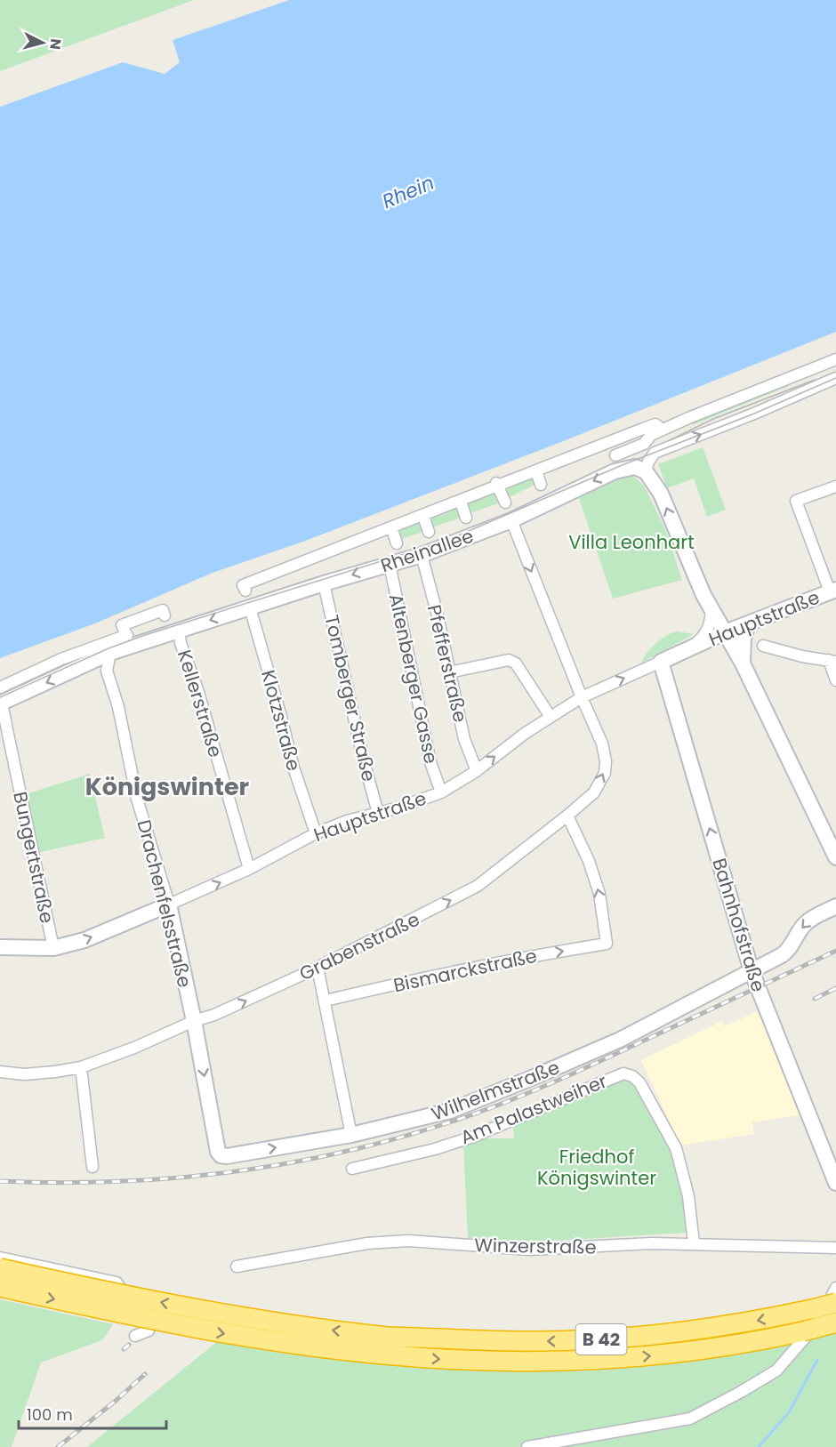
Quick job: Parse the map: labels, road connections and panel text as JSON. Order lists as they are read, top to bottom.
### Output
{
  "streets": {
    "highway": ["B 42"],
    "street": [
      "Rheinallee",
      "Hauptstraße",
      "Pfefferstraße",
      "Altenberger Gasse",
      "Tomberger Straße",
      "Kellerstraße",
      "Klotzstraße",
      "Bungertstraße",
      "Drachenfelsstraße",
      "Bahnhofstraße",
      "Grabenstraße",
      "Bismarckstraße",
      "Wilhelmstraße",
      "Am Palastweiher",
      "Winzerstraße"
    ]
  },
  "crossings": [
    ["Rheinallee", "Pfefferstraße"],
    ["Rheinallee", "Altenberger Gasse"],
    ["Rheinallee", "Tomberger Straße"],
    ["Rheinallee", "Kellerstraße"],
    ["Rheinallee", "Klotzstraße"],
    ["Rheinallee", "Bungertstraße"],
    ["Rheinallee", "Drachenfelsstraße"],
    ["Rheinallee", "Grabenstraße"],
    ["Hauptstraße", "Pfefferstraße"],
    ["Hauptstraße", "Altenberger Gasse"],
    ["Hauptstraße", "Tomberger Straße"],
    ["Hauptstraße", "Kellerstraße"],
    ["Hauptstraße", "Klotzstraße"],
    ["Hauptstraße", "Bungertstraße"],
    ["Hauptstraße", "Drachenfelsstraße"],
    ["Hauptstraße", "Bahnhofstraße"],
    ["Hauptstraße", "Grabenstraße"],
    ["Drachenfelsstraße", "Grabenstraße"],
    ["Drachenfelsstraße", "Wilhelmstraße"],
    ["Bahnhofstraße", "Wilhelmstraße"],
    ["Grabenstraße", "Bismarckstraße"],
    ["Am Palastweiher", "Winzerstraße"]
  ],
  "one_way": ["Hauptstraße"],
  "districts": ["Königswinter"],
  "water": ["Rhein"],
  "parks": ["Villa Leonhart", "Friedhof Königswinter"],
  "scale_bar": "100 m",
  "north": "right"
}
